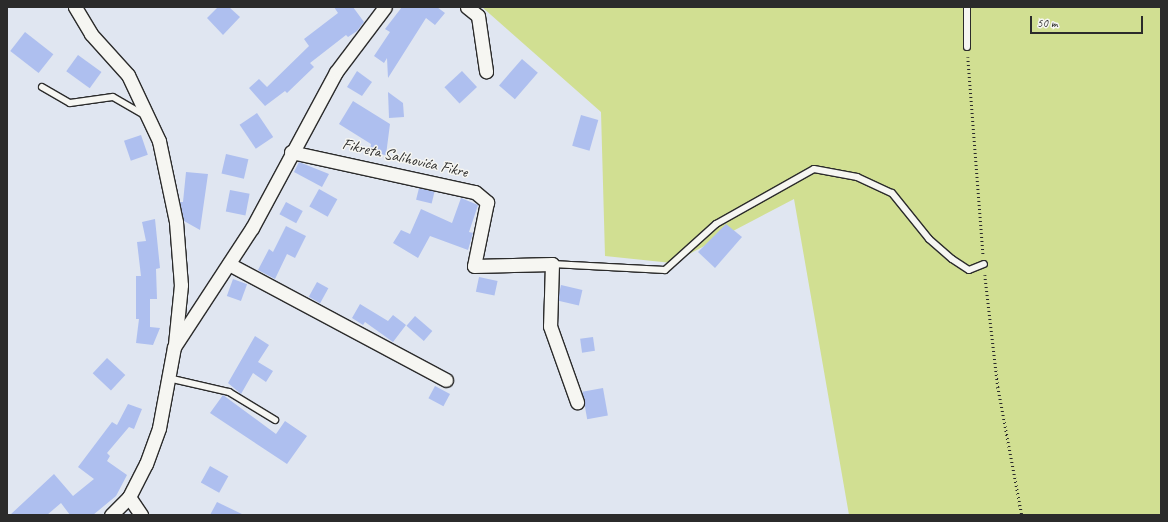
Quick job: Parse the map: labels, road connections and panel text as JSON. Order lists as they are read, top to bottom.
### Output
{
  "streets": {
    "street": ["Fikreta Salihovića Fikre"]
  },
  "scale_bar": "50 m"
}
